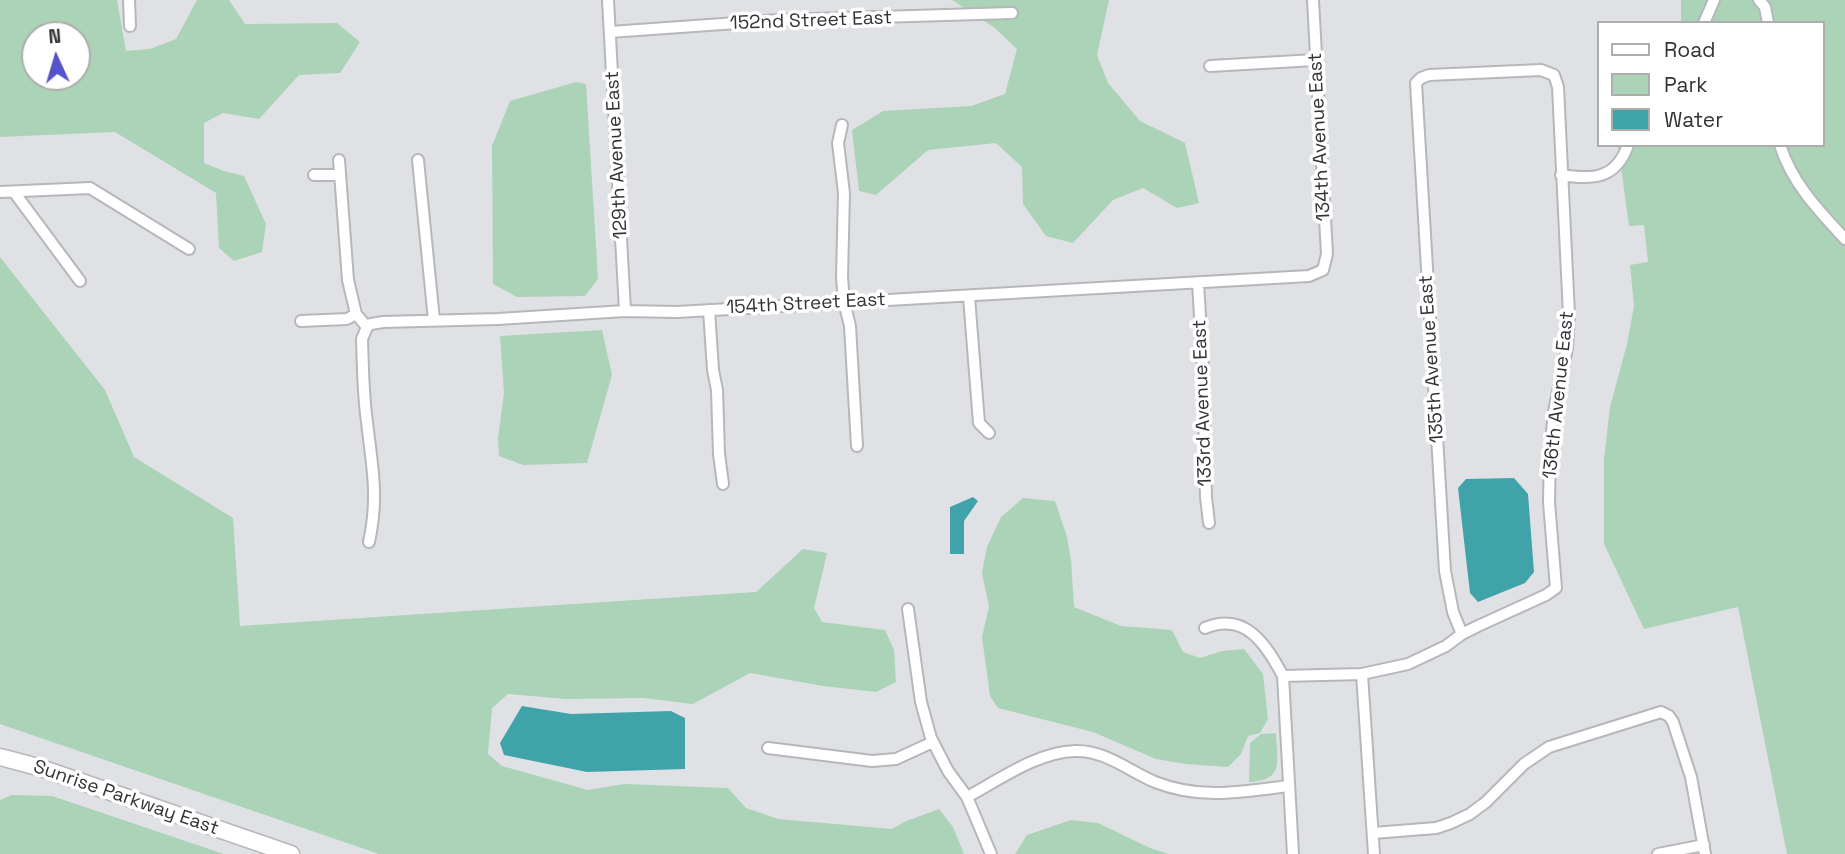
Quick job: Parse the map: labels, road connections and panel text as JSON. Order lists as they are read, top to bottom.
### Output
{
  "streets": {
    "street": [
      "152nd Street East",
      "134th Avenue East",
      "129th Avenue East",
      "154th Street East",
      "135th Avenue East",
      "136th Avenue East",
      "133rd Avenue East",
      "Sunrise Parkway East"
    ]
  },
  "crossings": [
    ["152nd Street East", "129th Avenue East"],
    ["134th Avenue East", "154th Street East"],
    ["129th Avenue East", "154th Street East"],
    ["154th Street East", "133rd Avenue East"],
    ["135th Avenue East", "136th Avenue East"]
  ],
  "legend": ["Road", "Park", "Water"],
  "north": "top"
}
